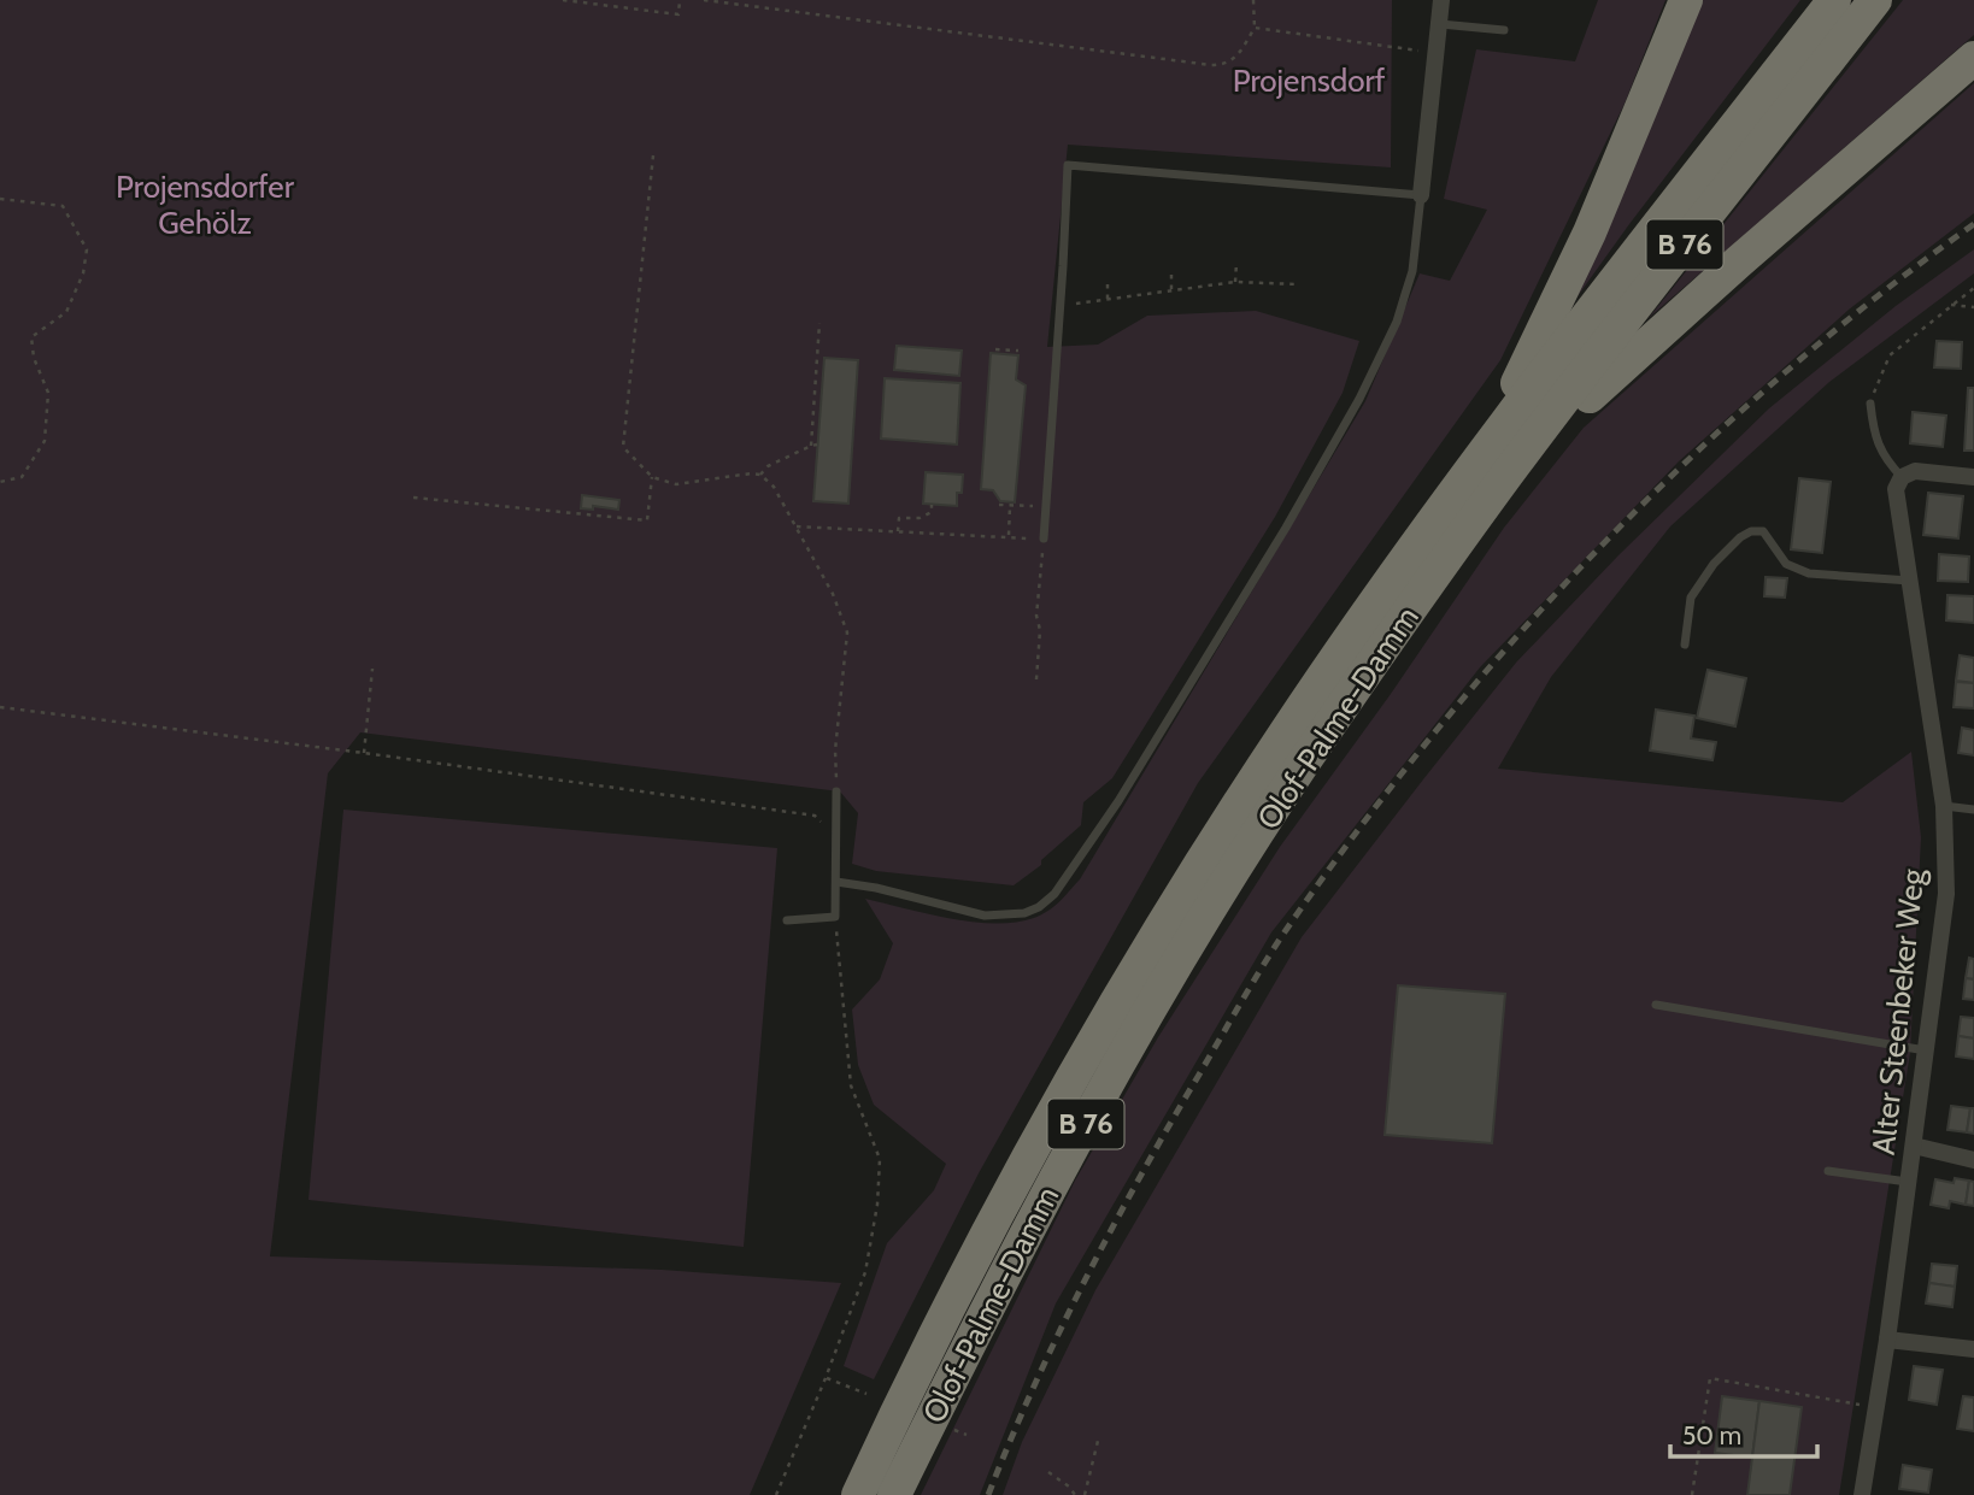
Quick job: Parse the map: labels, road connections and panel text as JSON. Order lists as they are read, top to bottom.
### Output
{
  "streets": {
    "highway": ["B 76", "Olof-Palme-Damm"],
    "street": ["Alter Steenbeker Weg"]
  },
  "parks": ["Projensdorf", "Projensdorfer Gehölz"],
  "scale_bar": "50 m"
}
